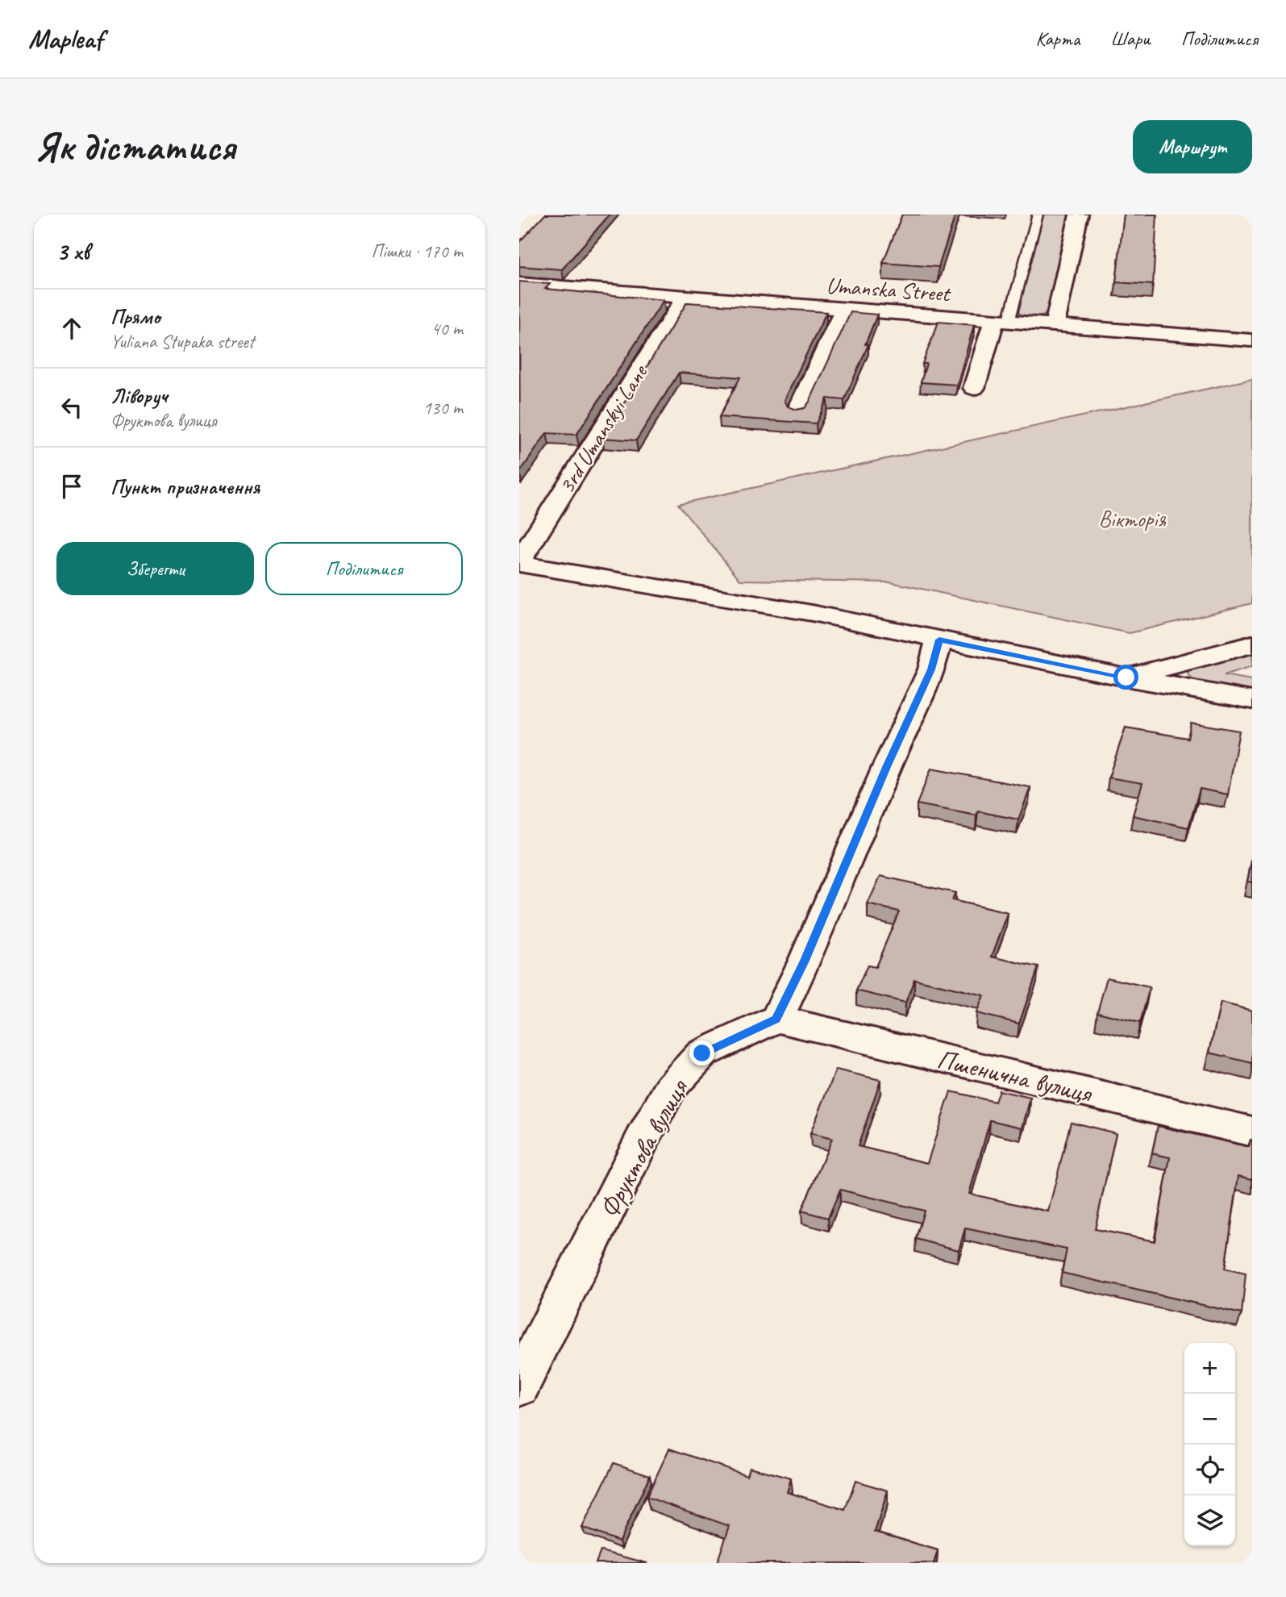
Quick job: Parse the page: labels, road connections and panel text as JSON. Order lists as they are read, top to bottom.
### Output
{
  "streets": {
    "street": [
      "Umanska Street",
      "3rd Umanskyi Lane",
      "Пшенична вулиця",
      "Фруктова вулиця"
    ]
  },
  "crossings": [
    ["Umanska Street", "3rd Umanskyi Lane"],
    ["Пшенична вулиця", "Фруктова вулиця"]
  ],
  "parks": ["Вікторія"],
  "page": {
    "header": "Mapleaf",
    "nav": ["Карта", "Шари", "Поділитися"],
    "buttons": [
      "Маршрут",
      ["Зберегти", "Поділитися"]
    ],
    "title": "Як дістатися",
    "heading": ["3 хв", "Пішки · 170 m"],
    "list": [
      ["Прямо", "Yuliana Stupaka street", "40 m"],
      ["Ліворуч", "Фруктова вулиця", "130 m"],
      "Пункт призначення"
    ],
    "map_buttons": ["+", "−"]
  }
}
